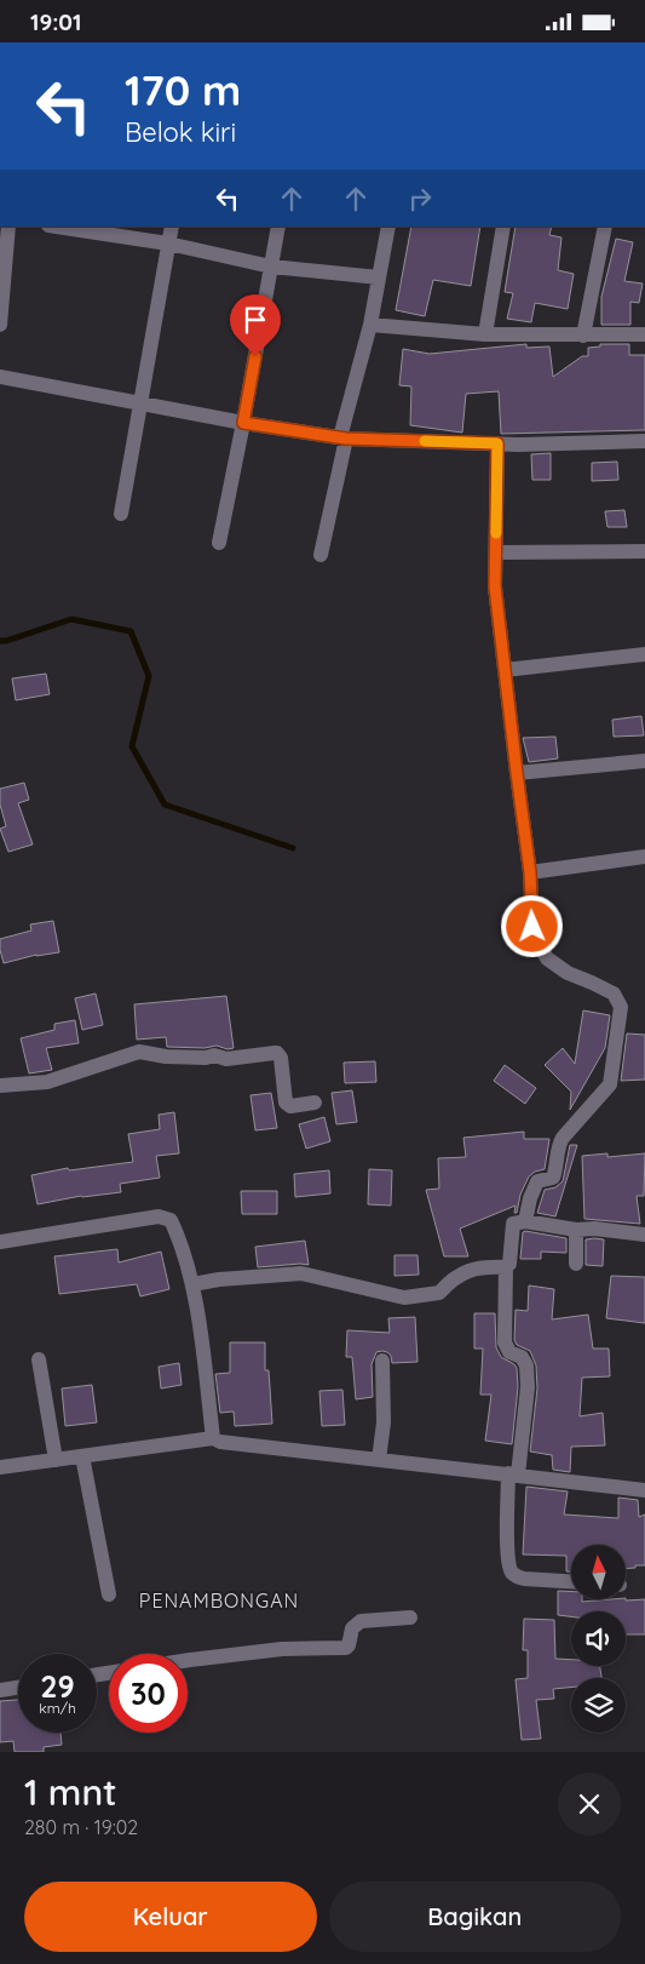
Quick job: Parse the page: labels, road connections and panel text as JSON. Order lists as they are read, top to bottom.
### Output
{
  "districts": ["PENAMBONGAN"],
  "north": "top",
  "page": {
    "status": "19:01",
    "turn": ["170 m", "Belok kiri"],
    "speed": "29 km/h",
    "limit": "30",
    "heading": ["1 mnt", "280 m · 19:02"],
    "buttons": ["Keluar", "Bagikan"]
  }
}
